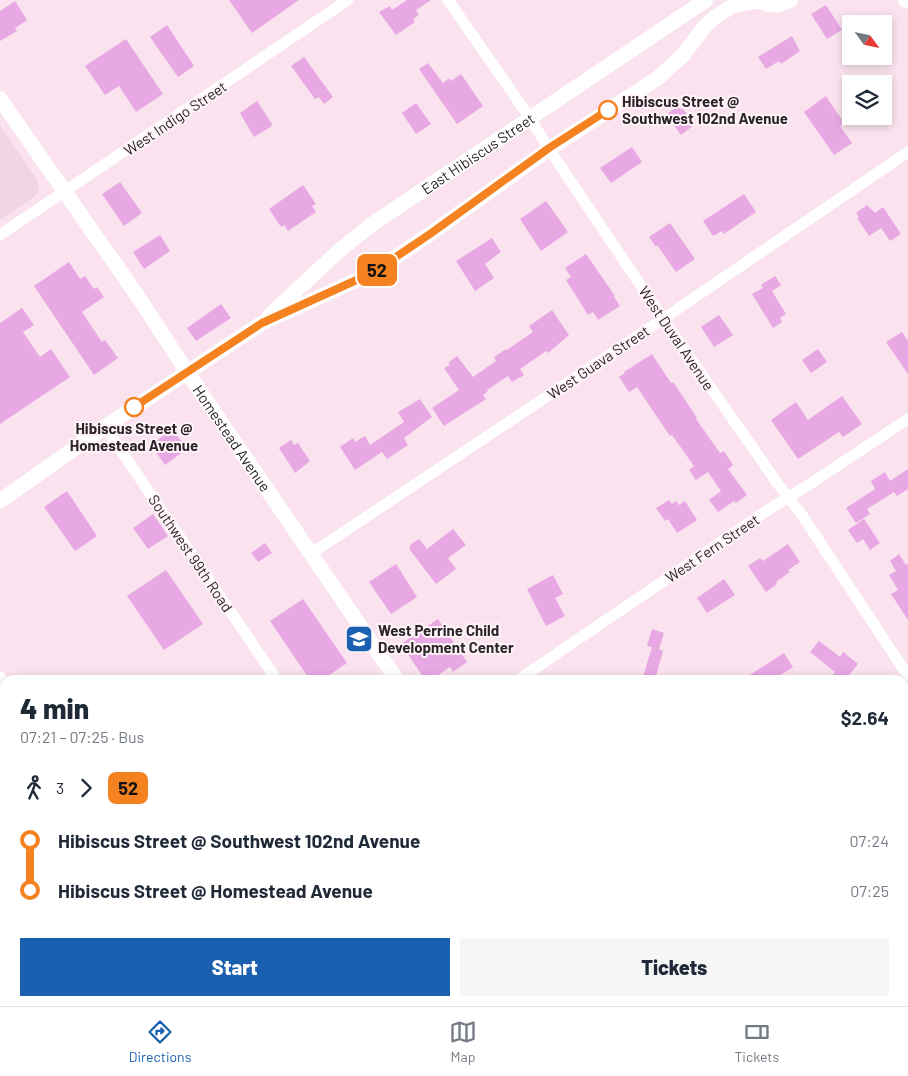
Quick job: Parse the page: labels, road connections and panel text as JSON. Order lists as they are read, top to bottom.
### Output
{
  "streets": {
    "street": [
      "West Indigo Street",
      "East Hibiscus Street",
      "West Duval Avenue",
      "West Guava Street",
      "Homestead Avenue",
      "West Fern Street",
      "Southwest 99th Road"
    ]
  },
  "crossings": [
    ["West Indigo Street", "Homestead Avenue"],
    ["East Hibiscus Street", "West Duval Avenue"],
    ["East Hibiscus Street", "Homestead Avenue"],
    ["East Hibiscus Street", "Southwest 99th Road"],
    ["West Duval Avenue", "West Guava Street"],
    ["West Duval Avenue", "West Fern Street"],
    ["West Guava Street", "Homestead Avenue"]
  ],
  "places": {
    "other": ["Hibiscus Street @ Southwest 102nd Avenue", "Hibiscus Street @ Homestead Avenue"],
    "school or university": ["West Perrine Child Development Center"]
  },
  "lines": ["bus line 52"],
  "north": "bottom right",
  "page": {
    "on_map": "52",
    "heading": ["4 min", "07:21 – 07:25 · Bus", "$2.64"],
    "legs": ["3", "52"],
    "list": [
      {
        "name": "Hibiscus Street @ Southwest 102nd Avenue",
        "value": "07:24"
      },
      {
        "name": "Hibiscus Street @ Homestead Avenue",
        "value": "07:25"
      }
    ],
    "buttons": ["Start", "Tickets"],
    "tabs": ["Directions", "Map", "Tickets"]
  }
}
